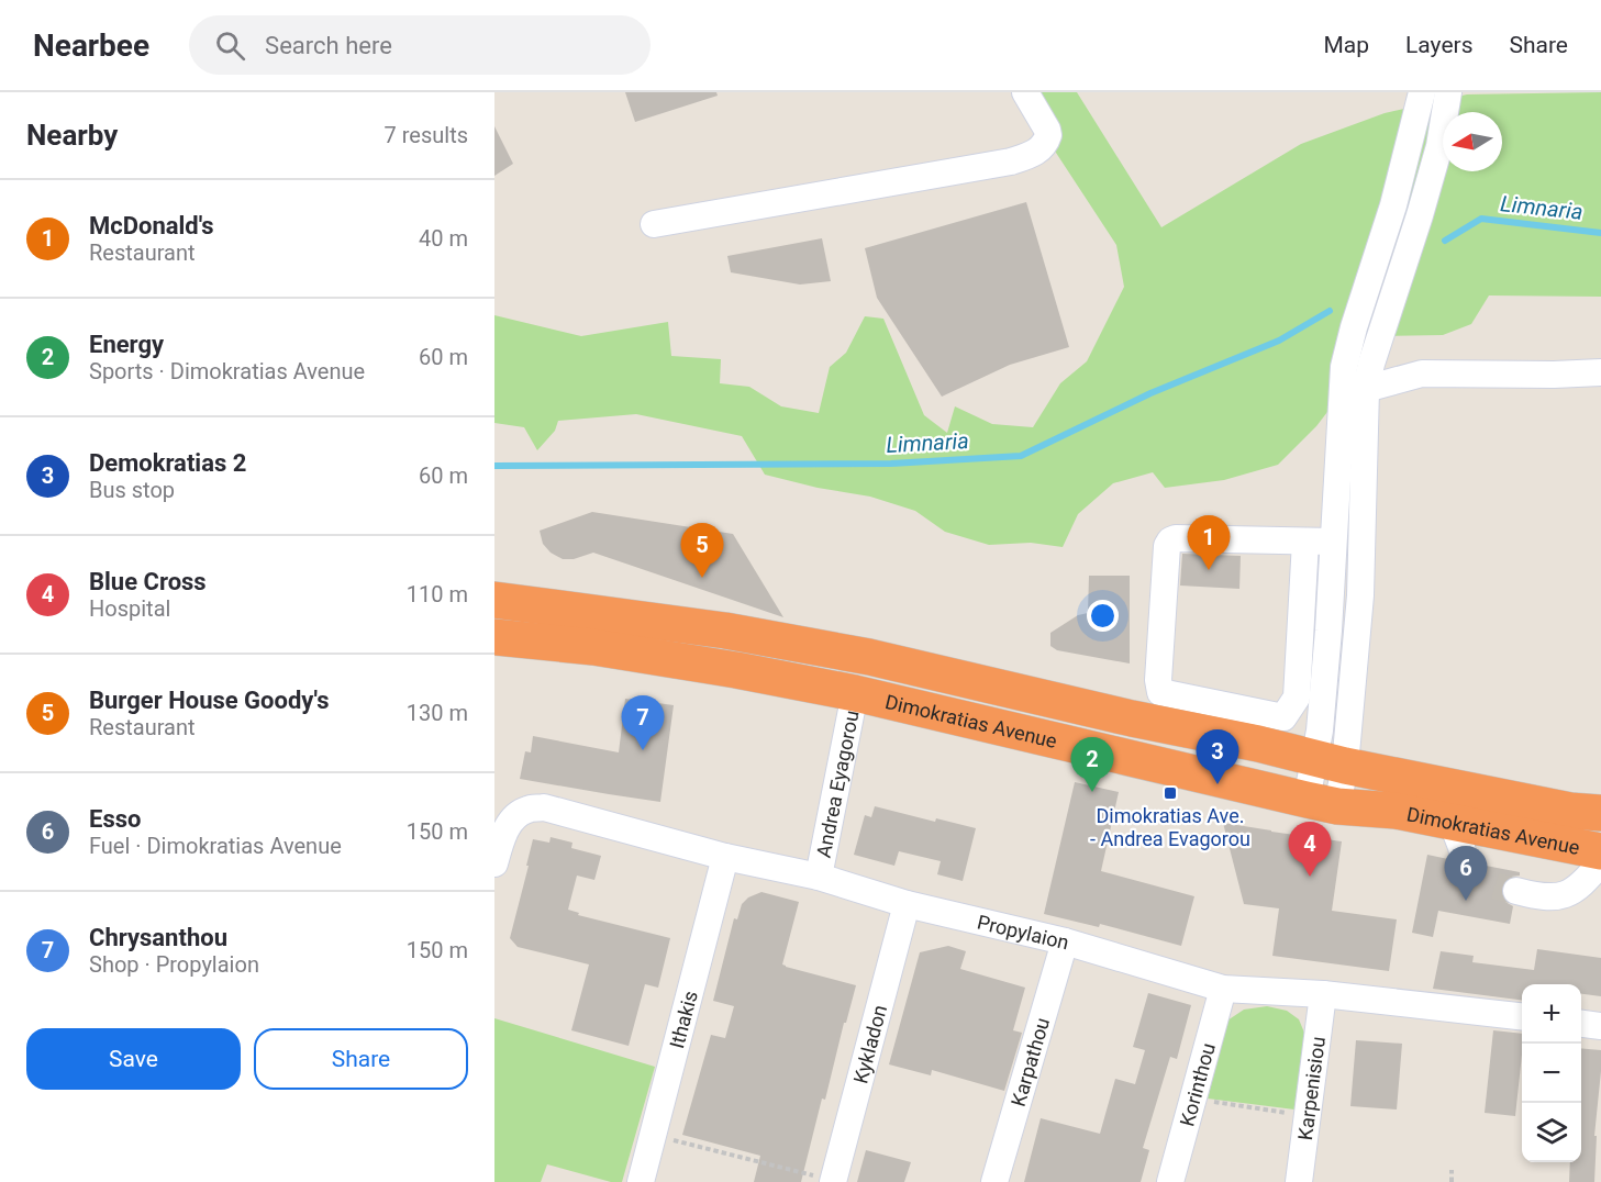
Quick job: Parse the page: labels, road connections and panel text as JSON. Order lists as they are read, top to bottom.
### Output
{
  "streets": {
    "highway": ["Dimokratias Avenue"],
    "street": [
      "Andrea Eyagorou",
      "Propylaion",
      "Ithakis",
      "Kykladon",
      "Karpathou",
      "Korinthou",
      "Karpenisiou"
    ]
  },
  "crossings": [
    ["Dimokratias Avenue", "Andrea Eyagorou"],
    ["Andrea Eyagorou", "Propylaion"],
    ["Propylaion", "Ithakis"],
    ["Propylaion", "Kykladon"],
    ["Propylaion", "Karpathou"],
    ["Propylaion", "Korinthou"],
    ["Propylaion", "Karpenisiou"]
  ],
  "water": ["Limnaria"],
  "places": {
    "transit": ["Dimokratias Ave. - Andrea Evagorou"]
  },
  "north": "left",
  "page": {
    "header": "Nearbee",
    "search": "Search here",
    "nav": ["Map", "Layers", "Share"],
    "heading": ["Nearby", "7 results"],
    "list": [
      {
        "mark": "1",
        "name": "McDonald's",
        "note": "Restaurant",
        "value": "40 m"
      },
      {
        "mark": "2",
        "name": "Energy",
        "note": "Sports · Dimokratias Avenue",
        "value": "60 m"
      },
      {
        "mark": "3",
        "name": "Demokratias 2",
        "note": "Bus stop",
        "value": "60 m"
      },
      {
        "mark": "4",
        "name": "Blue Cross",
        "note": "Hospital",
        "value": "110 m"
      },
      {
        "mark": "5",
        "name": "Burger House Goody's",
        "note": "Restaurant",
        "value": "130 m"
      },
      {
        "mark": "6",
        "name": "Esso",
        "note": "Fuel · Dimokratias Avenue",
        "value": "150 m"
      },
      {
        "mark": "7",
        "name": "Chrysanthou",
        "note": "Shop · Propylaion",
        "value": "150 m"
      }
    ],
    "pins": [
      "1",
      "5",
      "7",
      "3",
      "2",
      "4",
      "6"
    ],
    "map_buttons": ["+", "−"],
    "buttons": ["Save", "Share"]
  }
}
